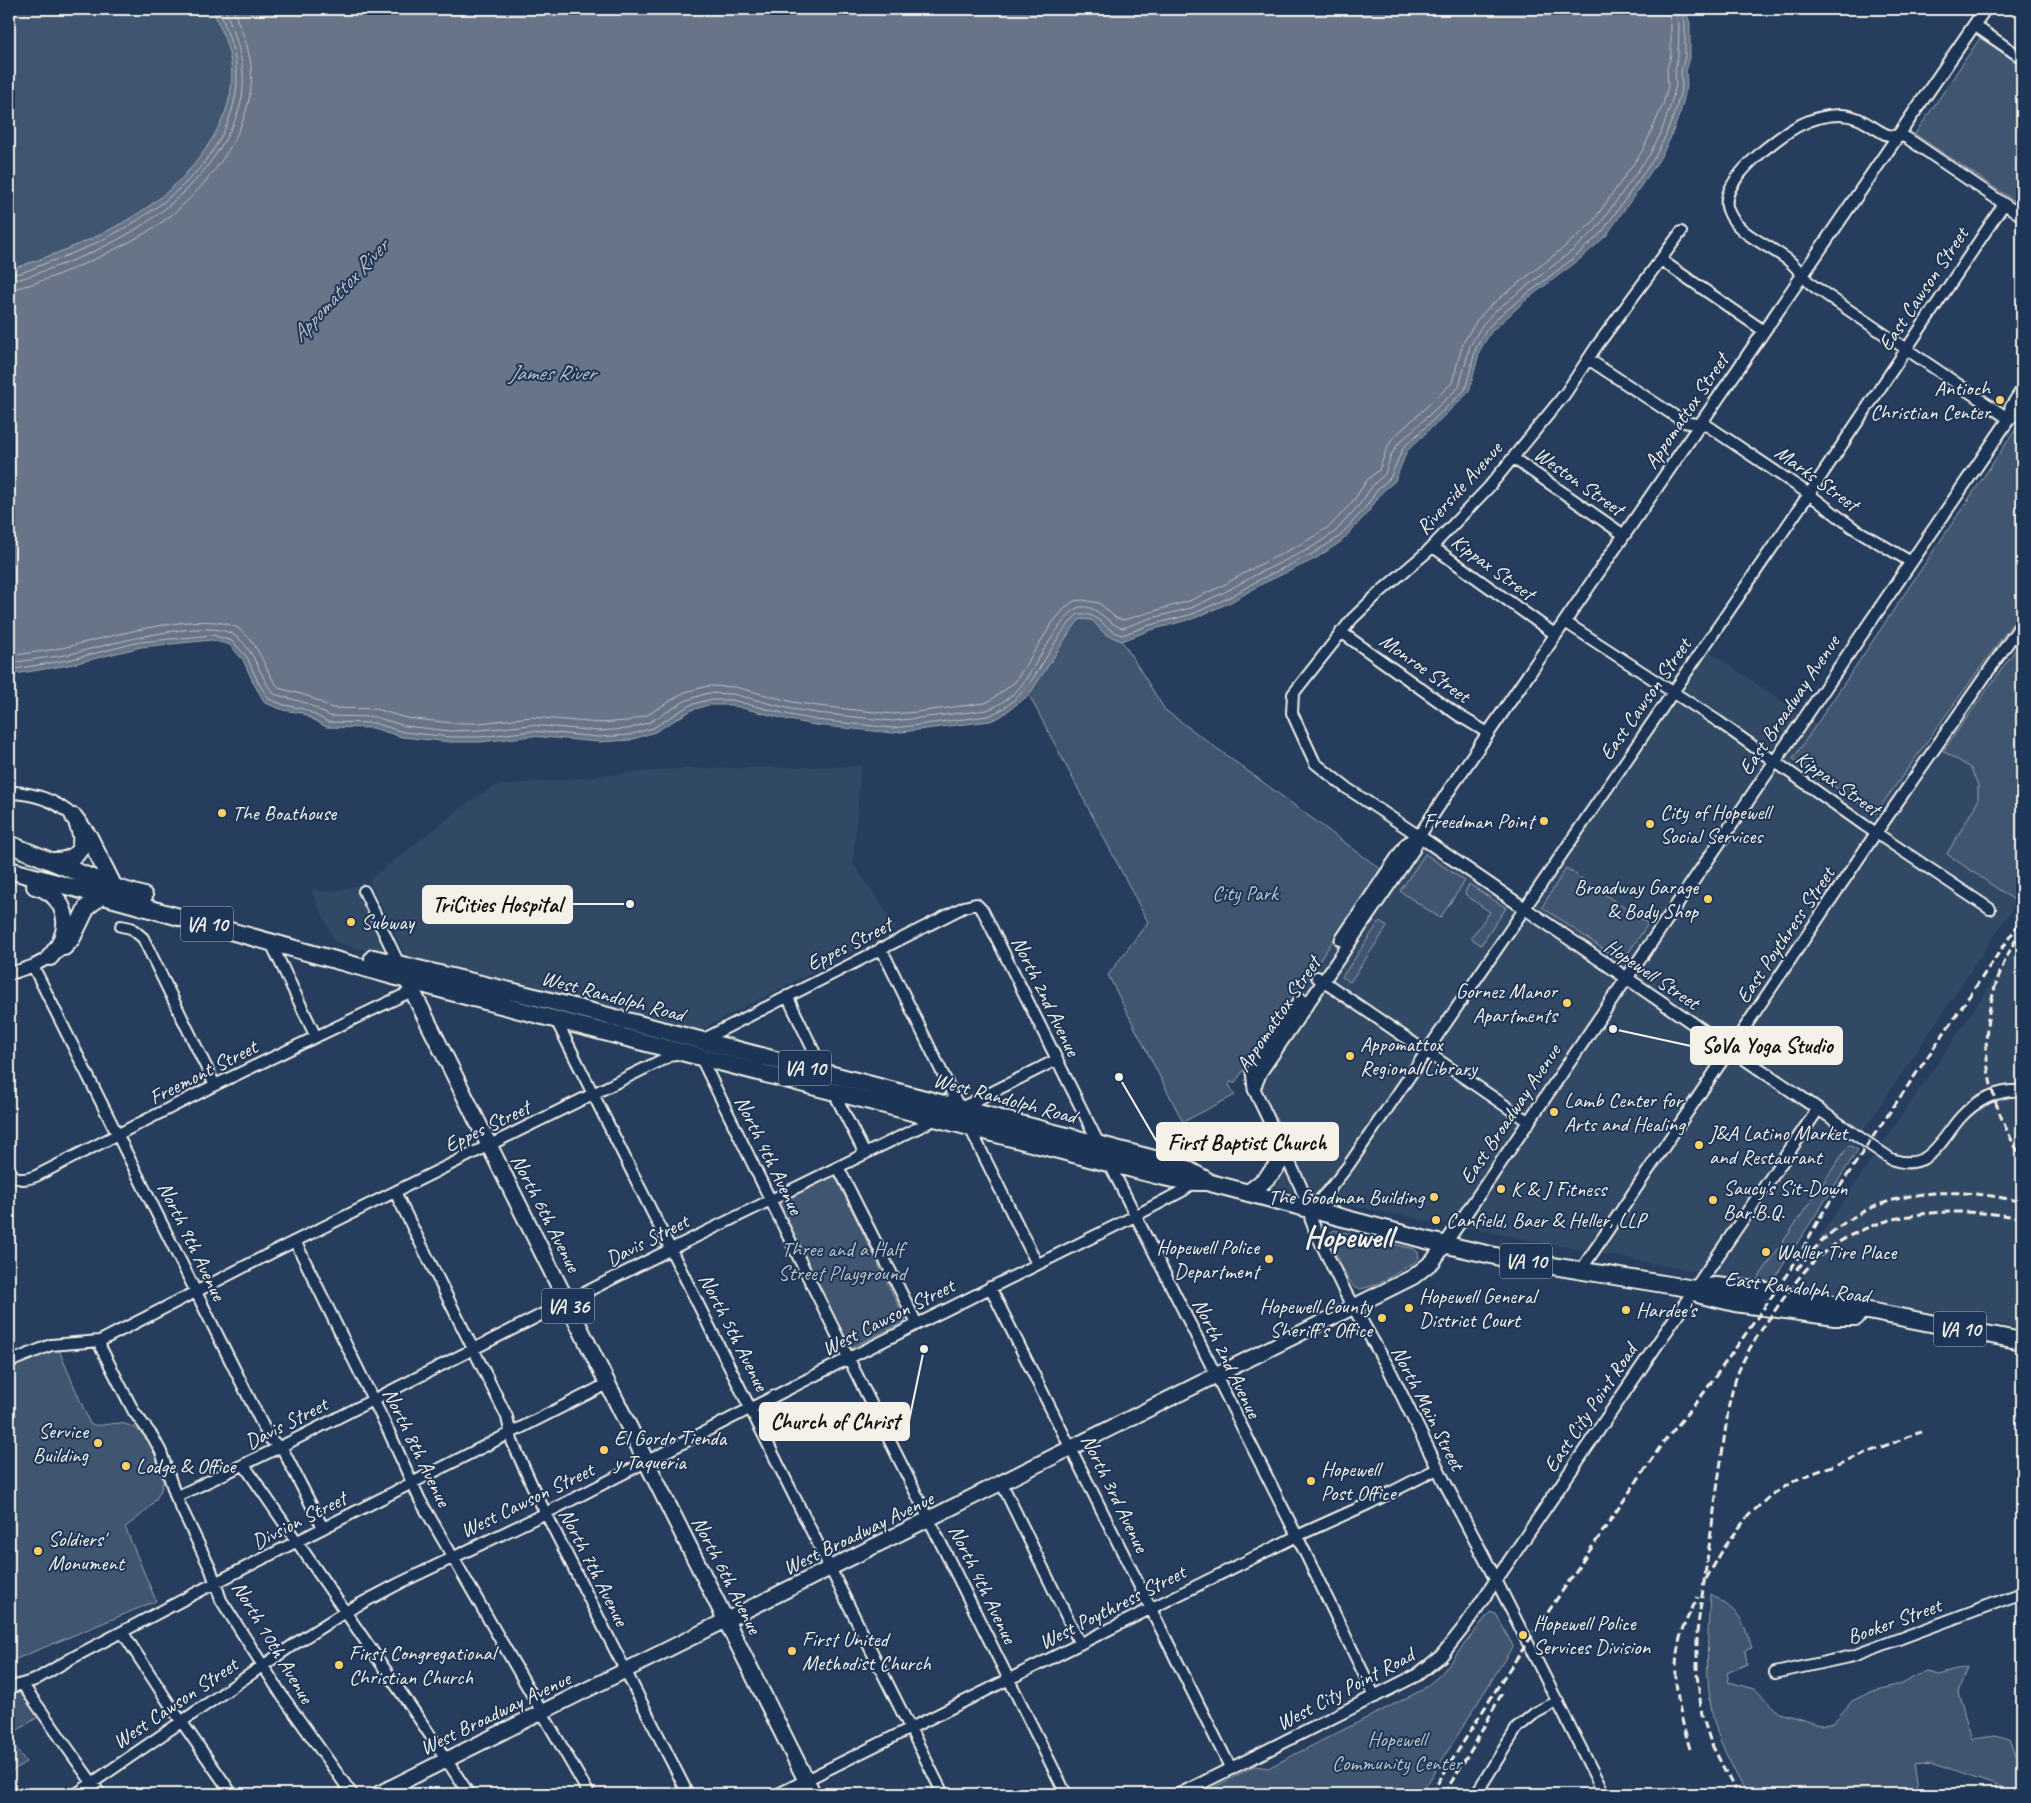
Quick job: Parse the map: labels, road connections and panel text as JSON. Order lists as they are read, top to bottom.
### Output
{
  "streets": {
    "highway": ["VA 10", "West Randolph Road", "East Randolph Road"],
    "main road": [
      "East Broadway Avenue",
      "North 6th Avenue",
      "VA 36",
      "West Broadway Avenue"
    ],
    "street": [
      "East Cawson Street",
      "Appomattox Street",
      "Marks Street",
      "Weston Street",
      "Riverside Avenue",
      "Kippax Street",
      "Monroe Street",
      "East Poythress Street",
      "Eppes Street",
      "Hopewell Street",
      "North 2nd Avenue",
      "Freemont Street",
      "North 4th Avenue",
      "Davis Street",
      "North 9th Avenue",
      "West Cawson Street",
      "North 5th Avenue",
      "North Main Street",
      "East City Point Road",
      "North 8th Avenue",
      "North 3rd Avenue",
      "Divsion Street",
      "North 7th Avenue",
      "West Poythress Street",
      "Booker Street",
      "North 10th Avenue",
      "West City Point Road"
    ]
  },
  "crossings": [
    ["East Cawson Street", "Marks Street"],
    ["East Cawson Street", "Kippax Street"],
    ["East Cawson Street", "Hopewell Street"],
    ["East Cawson Street", "West Randolph Road"],
    ["East Cawson Street", "East Randolph Road"],
    ["East Cawson Street", "North Main Street"],
    ["Appomattox Street", "Marks Street"],
    ["Appomattox Street", "Weston Street"],
    ["Appomattox Street", "Kippax Street"],
    ["Appomattox Street", "Monroe Street"],
    ["Appomattox Street", "Hopewell Street"],
    ["Appomattox Street", "North Main Street"],
    ["Marks Street", "Riverside Avenue"],
    ["Marks Street", "East Broadway Avenue"],
    ["Weston Street", "Riverside Avenue"],
    ["Riverside Avenue", "Kippax Street"],
    ["Riverside Avenue", "Monroe Street"],
    ["Riverside Avenue", "Hopewell Street"],
    ["Kippax Street", "East Broadway Avenue"],
    ["Kippax Street", "East Poythress Street"],
    ["East Broadway Avenue", "Hopewell Street"],
    ["East Broadway Avenue", "East Randolph Road"],
    ["East Broadway Avenue", "North Main Street"],
    ["East Broadway Avenue", "West Broadway Avenue"],
    ["East Poythress Street", "Hopewell Street"],
    ["East Poythress Street", "East Randolph Road"],
    ["Eppes Street", "West Randolph Road"],
    ["Eppes Street", "North 2nd Avenue"],
    ["Eppes Street", "North 4th Avenue"],
    ["Eppes Street", "North 6th Avenue"],
    ["Eppes Street", "North 9th Avenue"],
    ["Eppes Street", "North 5th Avenue"],
    ["Eppes Street", "North 8th Avenue"],
    ["Eppes Street", "North 7th Avenue"],
    ["Eppes Street", "North 10th Avenue"],
    ["Hopewell Street", "East City Point Road"],
    ["West Randolph Road", "North 2nd Avenue"],
    ["West Randolph Road", "Freemont Street"],
    ["West Randolph Road", "North 4th Avenue"],
    ["West Randolph Road", "North 6th Avenue"],
    ["West Randolph Road", "Davis Street"],
    ["West Randolph Road", "East Randolph Road"],
    ["West Randolph Road", "West Cawson Street"],
    ["West Randolph Road", "North 5th Avenue"],
    ["West Randolph Road", "North Main Street"],
    ["North 2nd Avenue", "Davis Street"],
    ["North 2nd Avenue", "West Cawson Street"],
    ["North 2nd Avenue", "West Broadway Avenue"],
    ["North 2nd Avenue", "West Poythress Street"],
    ["North 2nd Avenue", "West City Point Road"],
    ["Freemont Street", "North 6th Avenue"],
    ["Freemont Street", "North 9th Avenue"],
    ["North 4th Avenue", "Davis Street"],
    ["North 4th Avenue", "West Cawson Street"],
    ["North 4th Avenue", "West Broadway Avenue"],
    ["North 4th Avenue", "West Poythress Street"],
    ["North 6th Avenue", "Davis Street"],
    ["North 6th Avenue", "West Cawson Street"],
    ["North 6th Avenue", "Divsion Street"],
    ["North 6th Avenue", "West Broadway Avenue"],
    ["North 6th Avenue", "West Poythress Street"],
    ["Davis Street", "North 9th Avenue"],
    ["Davis Street", "North 5th Avenue"],
    ["Davis Street", "North 8th Avenue"],
    ["Davis Street", "North 7th Avenue"],
    ["Davis Street", "North 10th Avenue"],
    ["North 9th Avenue", "Divsion Street"],
    ["East Randolph Road", "North Main Street"],
    ["East Randolph Road", "East City Point Road"],
    ["West Cawson Street", "North 5th Avenue"],
    ["West Cawson Street", "North 8th Avenue"],
    ["West Cawson Street", "North 3rd Avenue"],
    ["West Cawson Street", "North 7th Avenue"],
    ["West Cawson Street", "North 10th Avenue"],
    ["North 5th Avenue", "West Broadway Avenue"],
    ["North 5th Avenue", "West Poythress Street"],
    ["North Main Street", "East City Point Road"],
    ["North Main Street", "West Broadway Avenue"],
    ["North Main Street", "West Poythress Street"],
    ["North Main Street", "West City Point Road"],
    ["East City Point Road", "West City Point Road"],
    ["North 8th Avenue", "Divsion Street"],
    ["North 8th Avenue", "West Broadway Avenue"],
    ["North 3rd Avenue", "West Broadway Avenue"],
    ["North 3rd Avenue", "West Poythress Street"],
    ["North 3rd Avenue", "West City Point Road"],
    ["Divsion Street", "North 7th Avenue"],
    ["Divsion Street", "North 10th Avenue"],
    ["West Broadway Avenue", "North 7th Avenue"]
  ],
  "districts": ["Hopewell"],
  "water": ["Appomattox River", "James River"],
  "parks": ["City Park", "Three and a Half Street Playground", "Hopewell Community Center"],
  "places": [
    "Antioch Christian Center",
    "The Boathouse",
    "Freedman Point",
    "City of Hopewell Social Services",
    "Broadway Garage & Body Shop",
    "TriCities Hospital",
    "Subway",
    "Gornez Manor Apartments",
    "SoVa Yoga Studio",
    "Appomattox Regional Library",
    "First Baptist Church",
    "Lamb Center for Arts and Healing",
    "J&A Latino Market and Restaurant",
    "K & J Fitness",
    "The Goodman Building",
    "Saucy's Sit-Down Bar.B.Q.",
    "Canfield, Baer & Heller, LLP",
    "Waller Tire Place",
    "Hopewell Police Department",
    "Hopewell General District Court",
    "Hardee's",
    "Hopewell County Sheriff's Office",
    "Church of Christ",
    "Service Building",
    "El Gordo Tienda y Taqueria",
    "Lodge & Office",
    "Hopewell Post Office",
    "Soldiers' Monument",
    "Hopewell Police Services Division",
    "First United Methodist Church",
    "First Congregational Christian Church"
  ]
}
